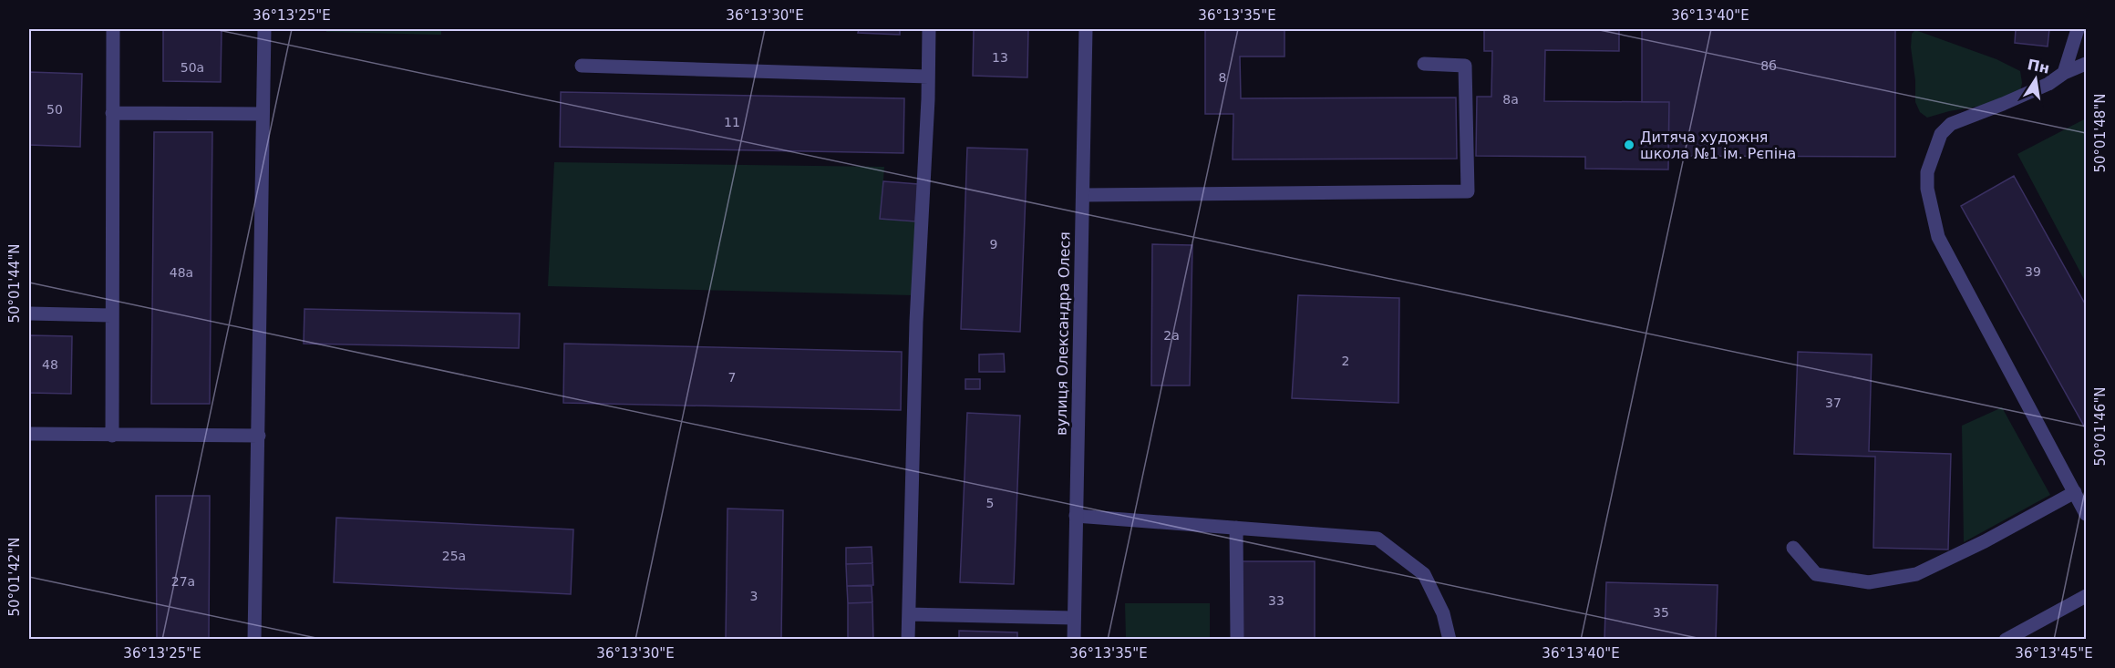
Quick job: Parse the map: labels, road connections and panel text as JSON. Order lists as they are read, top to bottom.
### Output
{
  "streets": {
    "street": ["вулиця Олександра Олеся"]
  },
  "places": ["Дитяча художня школа №1 ім. Рєпіна"],
  "house_numbers": [
    "13",
    "8б",
    "50а",
    "8",
    "8а",
    "50",
    "11",
    "9",
    "39",
    "48а",
    "2а",
    "2",
    "48",
    "7",
    "37",
    "5",
    "25а",
    "27а",
    "3",
    "33",
    "35"
  ],
  "north": "top",
  "coordinates": [
    "36°13'25\"E",
    "36°13'30\"E",
    "36°13'35\"E",
    "36°13'40\"E",
    "50°01'48\"N",
    "50°01'44\"N",
    "50°01'46\"N",
    "50°01'42\"N",
    "36°13'45\"E"
  ]
}
